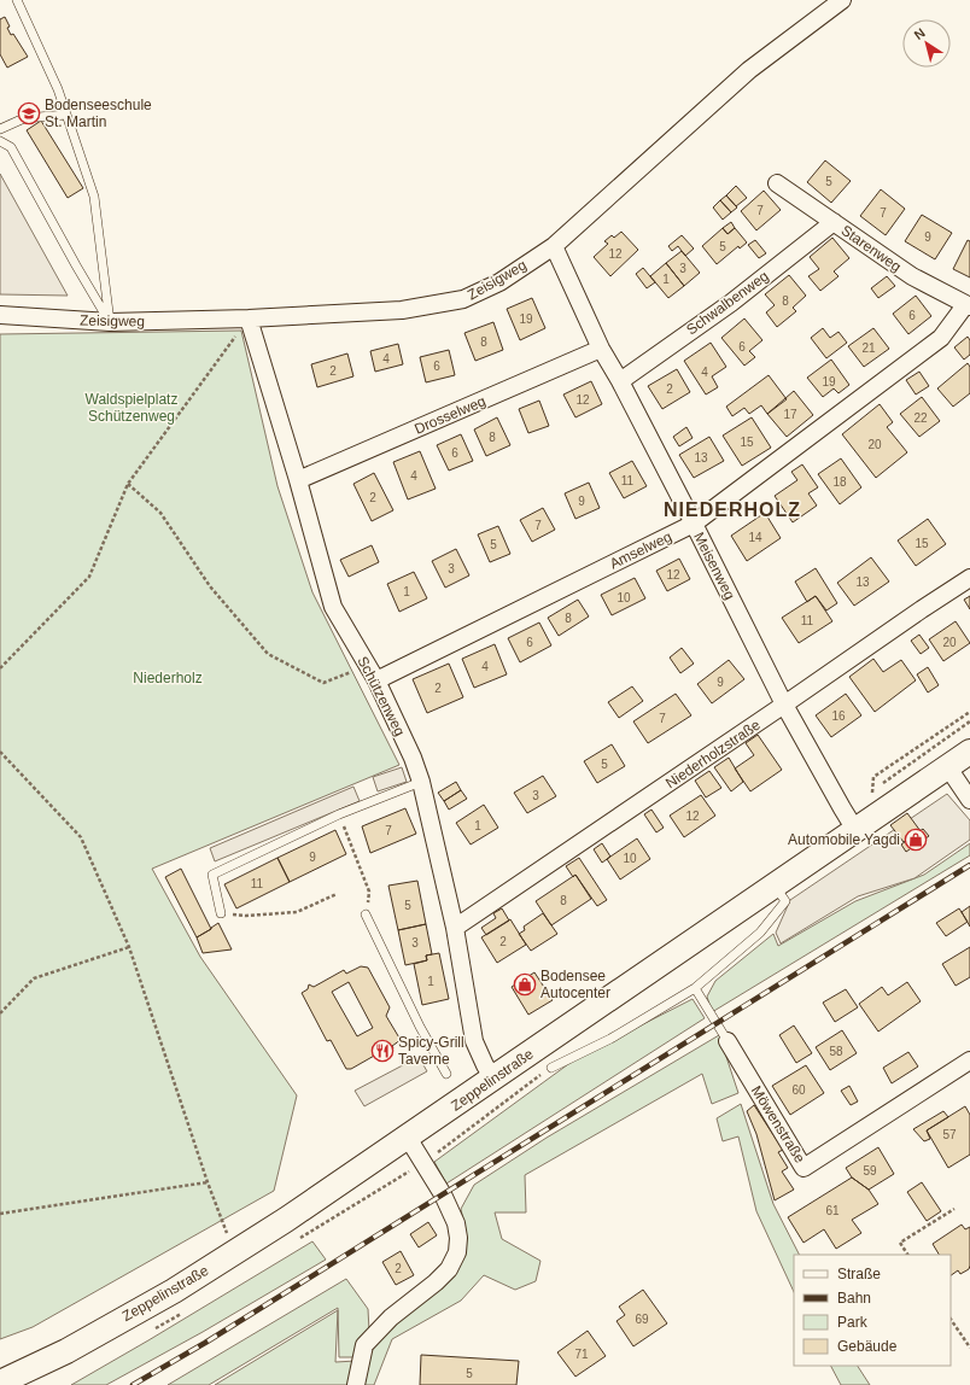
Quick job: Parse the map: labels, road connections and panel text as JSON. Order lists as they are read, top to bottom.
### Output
{
  "streets": {
    "main road": ["Zeppelinstraße"],
    "street": [
      "Starenweg",
      "Zeisigweg",
      "Schwalbenweg",
      "Drosselweg",
      "Amselweg",
      "Meisenweg",
      "Schützenweg",
      "Niederholzstraße",
      "Möwenstraße"
    ]
  },
  "crossings": [
    ["Starenweg", "Schwalbenweg"],
    ["Starenweg", "Amselweg"],
    ["Zeisigweg", "Meisenweg"],
    ["Zeisigweg", "Schützenweg"],
    ["Schwalbenweg", "Meisenweg"],
    ["Drosselweg", "Meisenweg"],
    ["Drosselweg", "Schützenweg"],
    ["Amselweg", "Meisenweg"],
    ["Amselweg", "Schützenweg"],
    ["Meisenweg", "Niederholzstraße"],
    ["Meisenweg", "Zeppelinstraße"],
    ["Schützenweg", "Niederholzstraße"],
    ["Schützenweg", "Zeppelinstraße"]
  ],
  "districts": ["NIEDERHOLZ"],
  "parks": ["Waldspielplatz Schützenweg", "Niederholz"],
  "places": {
    "school or university": ["Bodenseeschule St. Martin"],
    "shop": ["Automobile Yagdi", "Bodensee Autocenter"],
    "restaurant": ["Spicy-Grill Taverne"]
  },
  "house_numbers": [
    "5",
    "7",
    "7",
    "9",
    "5",
    "12",
    "3",
    "1",
    "8",
    "6",
    "19",
    "8",
    "6",
    "21",
    "4",
    "6",
    "2",
    "4",
    "19",
    "2",
    "12",
    "17",
    "22",
    "8",
    "15",
    "20",
    "6",
    "13",
    "4",
    "11",
    "18",
    "2",
    "9",
    "7",
    "14",
    "15",
    "5",
    "3",
    "12",
    "13",
    "1",
    "10",
    "8",
    "11",
    "6",
    "20",
    "4",
    "9",
    "2",
    "16",
    "7",
    "5",
    "3",
    "12",
    "1",
    "7",
    "9",
    "10",
    "11",
    "8",
    "5",
    "2",
    "3",
    "1",
    "58",
    "60",
    "57",
    "59",
    "61",
    "2",
    "69",
    "71",
    "5"
  ],
  "legend": [
    "Straße",
    "Bahn",
    "Park",
    "Gebäude"
  ],
  "north": "top left"
}
